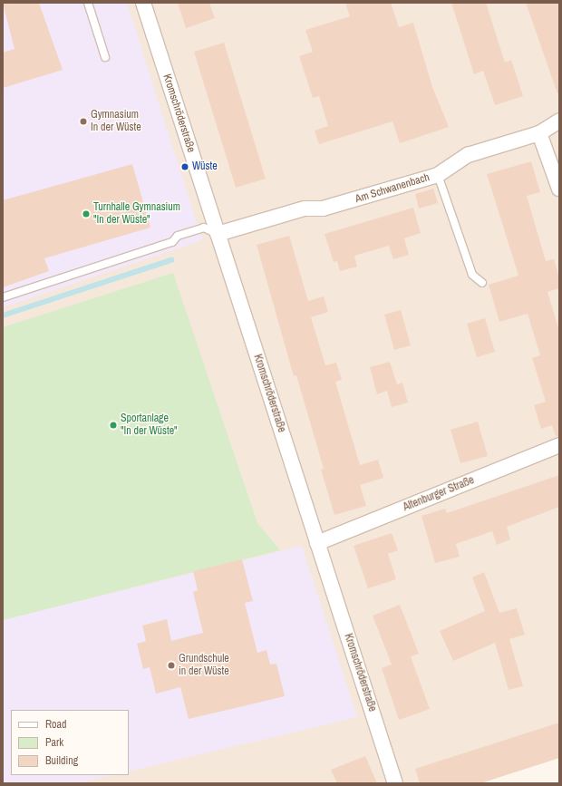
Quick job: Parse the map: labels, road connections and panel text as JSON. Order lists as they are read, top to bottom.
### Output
{
  "streets": {
    "street": ["Kromschröderstraße", "Am Schwanenbach", "Altenburger Straße"]
  },
  "crossings": [
    ["Kromschröderstraße", "Am Schwanenbach"],
    ["Kromschröderstraße", "Altenburger Straße"]
  ],
  "places": [
    "Gymnasium In der Wüste",
    "Wüste",
    "Turnhalle Gymnasium \"In der Wüste\"",
    "Sportanlage \"In der Wüste\"",
    "Grundschule in der Wüste"
  ],
  "legend": ["Road", "Park", "Building"]
}
